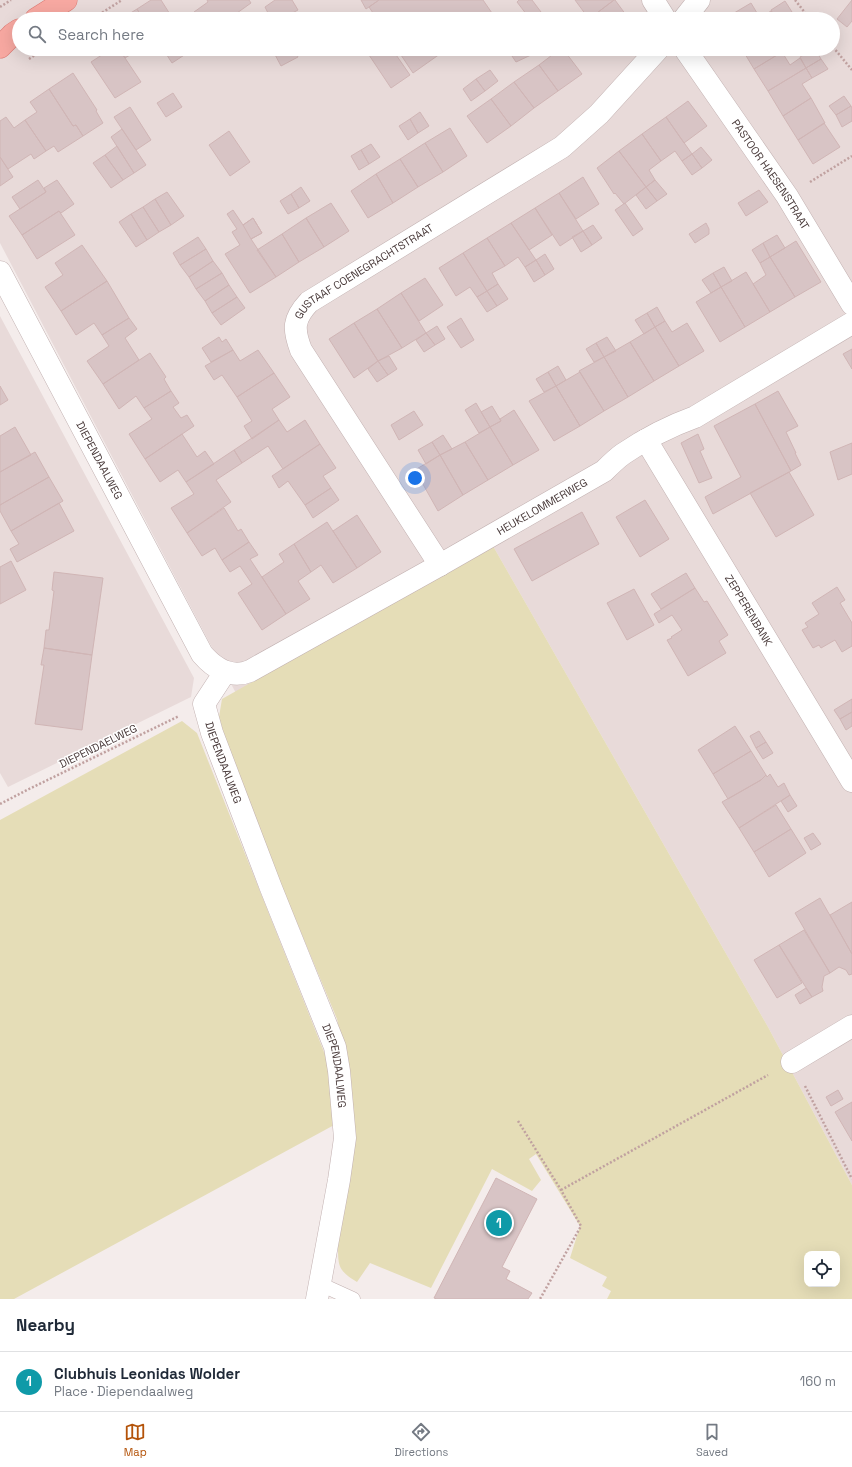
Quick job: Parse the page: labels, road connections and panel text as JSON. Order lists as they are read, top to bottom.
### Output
{
  "streets": {
    "street": [
      "PASTOOR HAESENSTRAAT",
      "GUSTAAF COENEGRACHTSTRAAT",
      "DIEPENDAALWEG",
      "HEUKELOMMERWEG",
      "ZEPPERENBANK"
    ],
    "path": ["DIEPENDAELWEG"]
  },
  "crossings": [
    ["GUSTAAF COENEGRACHTSTRAAT", "HEUKELOMMERWEG"],
    ["DIEPENDAALWEG", "HEUKELOMMERWEG"],
    ["DIEPENDAALWEG", "DIEPENDAELWEG"],
    ["HEUKELOMMERWEG", "ZEPPERENBANK"]
  ],
  "page": {
    "search": "Search here",
    "pins": "1",
    "heading": "Nearby",
    "list": [
      {
        "mark": "1",
        "name": "Clubhuis Leonidas Wolder",
        "note": "Place · Diependaalweg",
        "value": "160 m"
      }
    ],
    "nav": ["Map", "Directions", "Saved"]
  }
}
